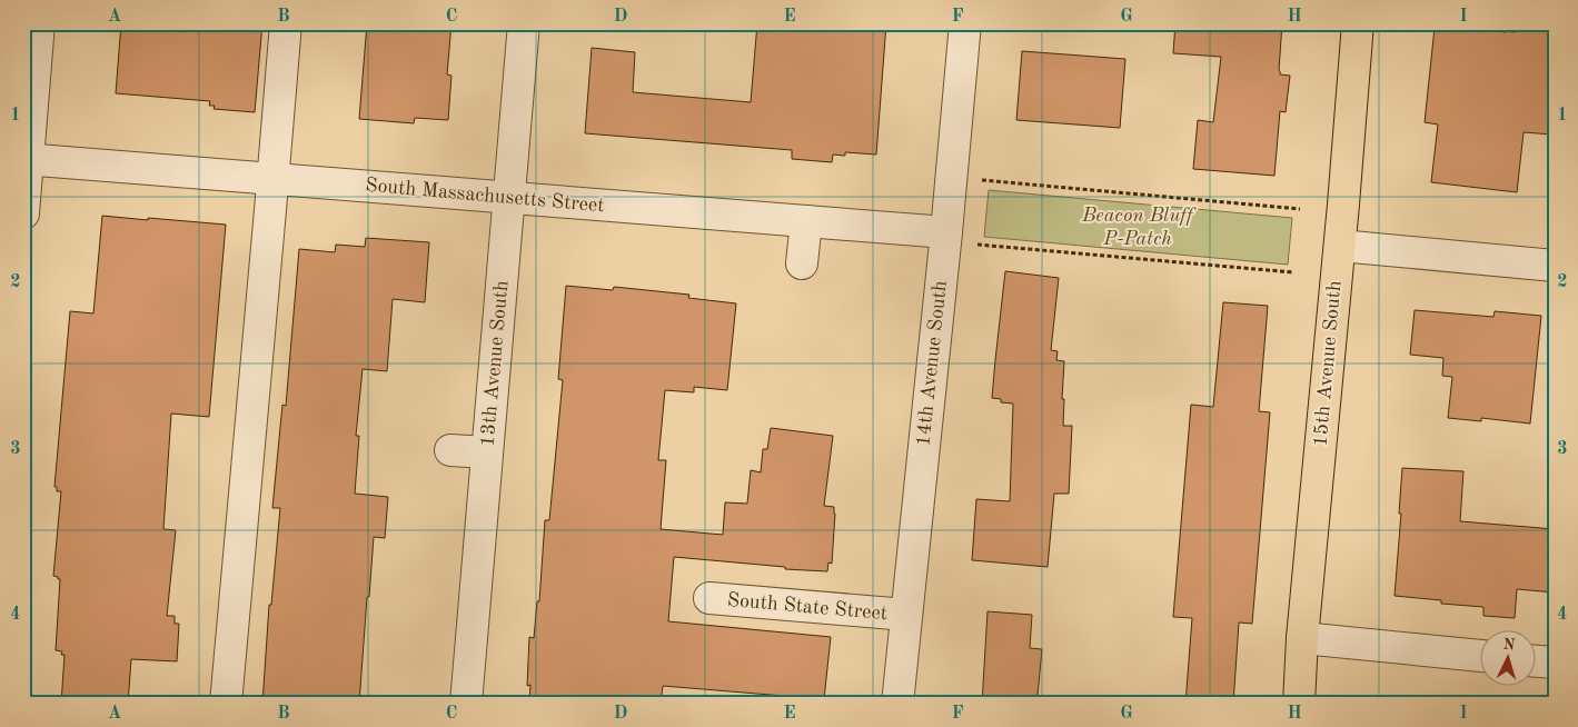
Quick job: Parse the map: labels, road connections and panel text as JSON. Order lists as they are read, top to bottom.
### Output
{
  "streets": {
    "main road": ["15th Avenue South"],
    "street": [
      "South Massachusetts Street",
      "13th Avenue South",
      "14th Avenue South",
      "South State Street"
    ]
  },
  "crossings": [
    ["South Massachusetts Street", "13th Avenue South"],
    ["South Massachusetts Street", "14th Avenue South"],
    ["14th Avenue South", "South State Street"]
  ],
  "parks": ["Beacon Bluff P-Patch"],
  "north": "top",
  "grid": {
    "columns": [
      "A",
      "B",
      "C",
      "D",
      "E",
      "F",
      "G",
      "H",
      "I"
    ],
    "rows": [
      "1",
      "2",
      "3",
      "4"
    ]
  }
}
